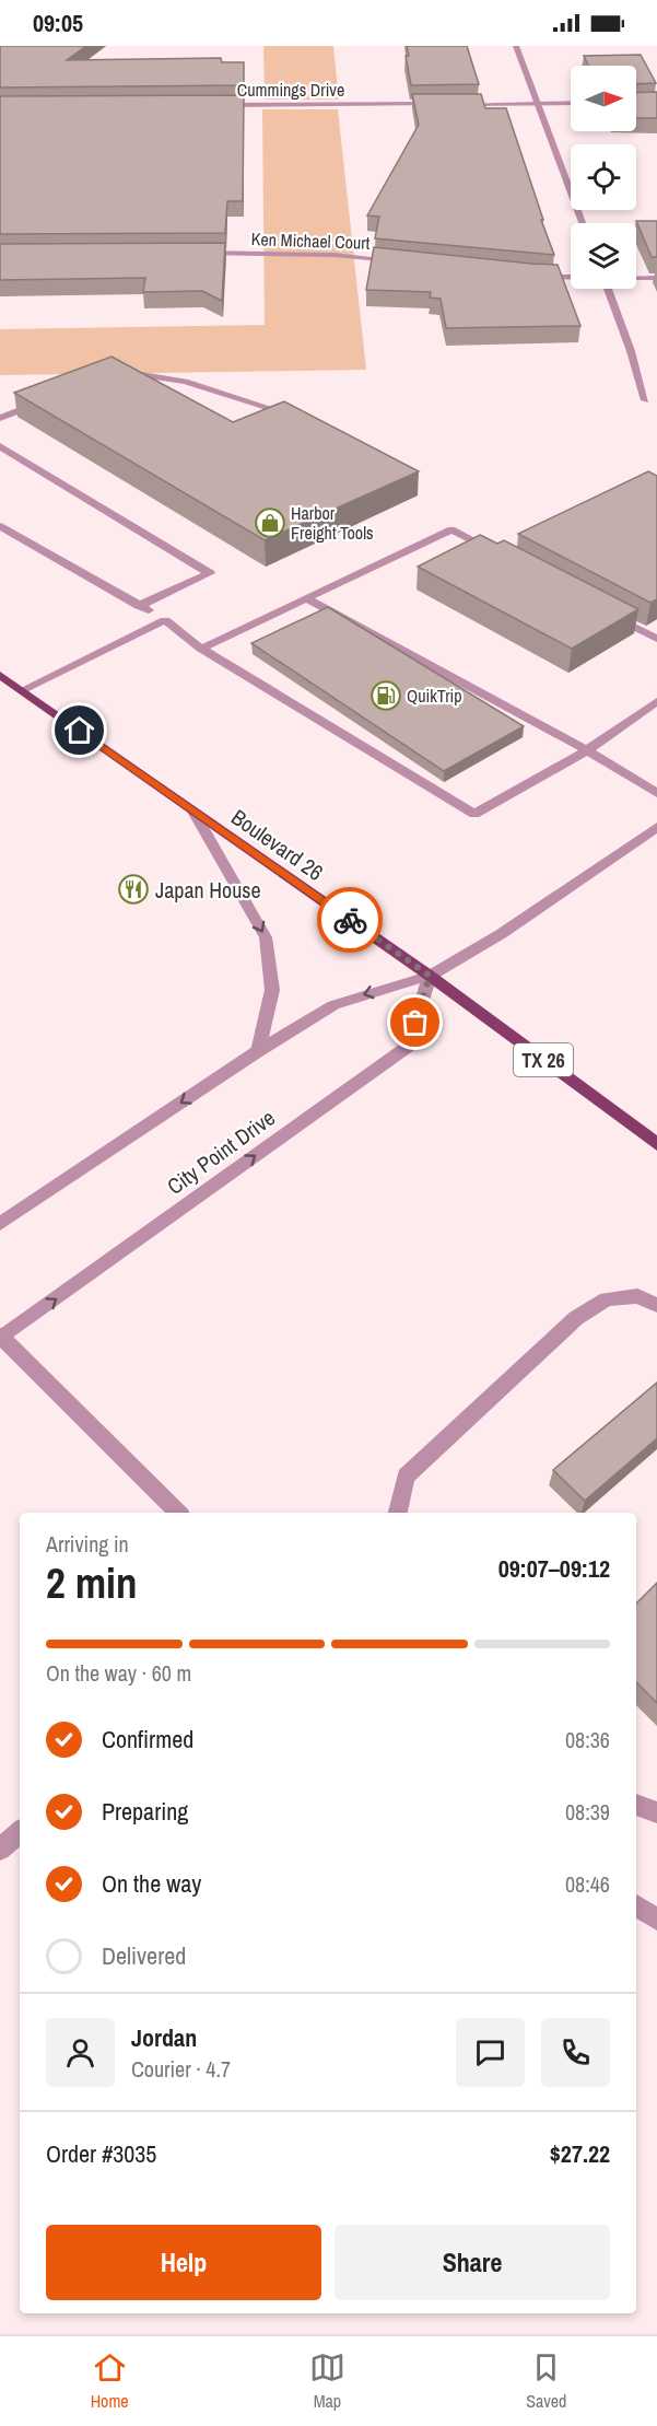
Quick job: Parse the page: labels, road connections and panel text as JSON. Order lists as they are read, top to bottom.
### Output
{
  "streets": {
    "main road": ["Boulevard 26", "TX 26"],
    "street": ["Cummings Drive", "Ken Michael Court", "City Point Drive"]
  },
  "crossings": [
    ["Boulevard 26", "City Point Drive"]
  ],
  "places": {
    "shop": ["Harbor Freight Tools"],
    "fuel station": ["QuikTrip"],
    "restaurant": ["Japan House"]
  },
  "north": "right",
  "page": {
    "status": "09:05",
    "heading": ["2 min", "Arriving in", "09:07–09:12"],
    "panel": [
      "Jordan",
      "Courier · 4.7",
      "Order #3035",
      "$27.22"
    ],
    "bar": "On the way · 60 m",
    "list": [
      ["Confirmed", "08:36"],
      ["Preparing", "08:39"],
      ["On the way", "08:46"],
      "Delivered"
    ],
    "buttons": ["Help", "Share"],
    "tabs": ["Home", "Map", "Saved"]
  }
}
